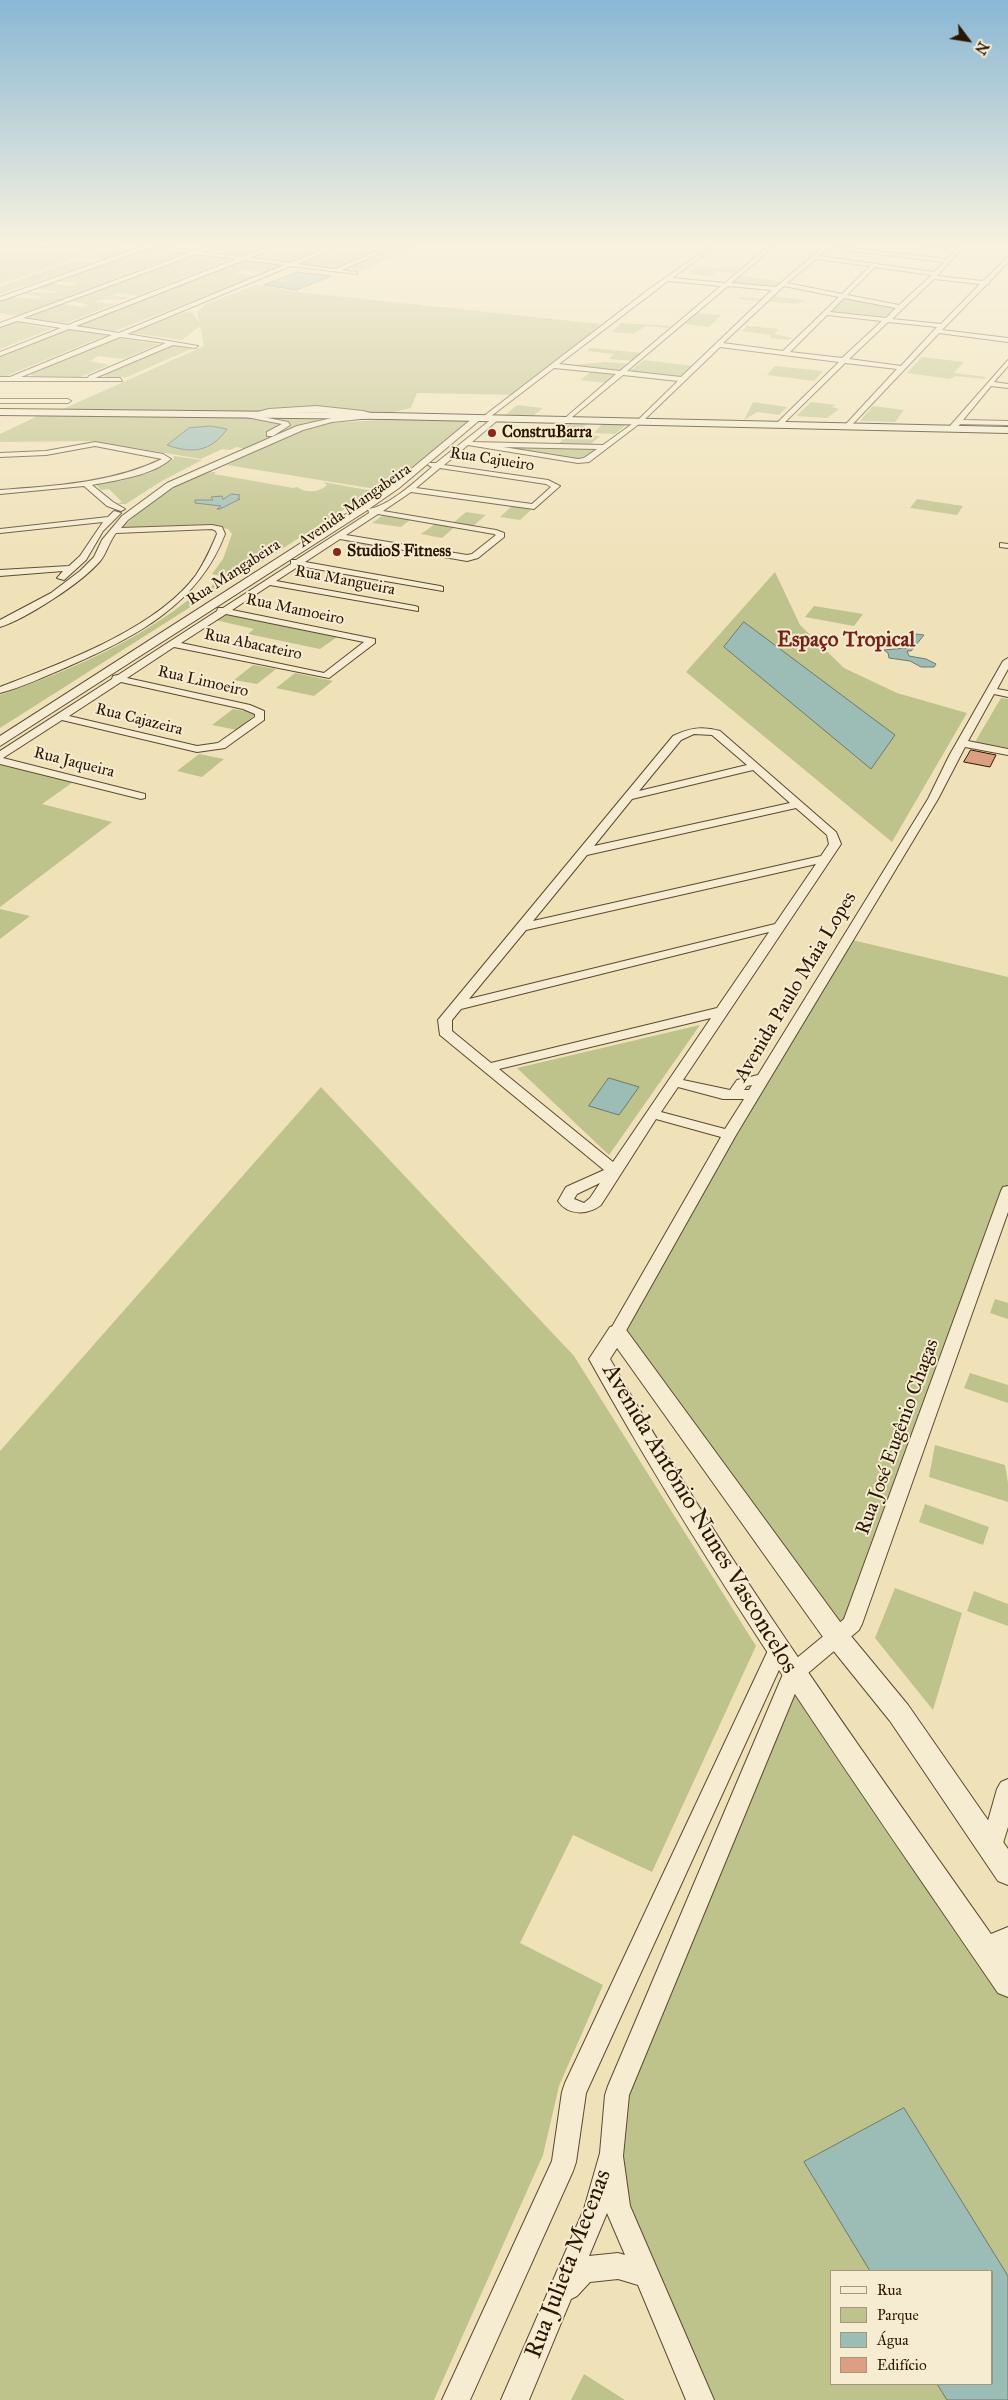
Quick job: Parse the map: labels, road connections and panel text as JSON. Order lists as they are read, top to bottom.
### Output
{
  "streets": {
    "street": [
      "Rua Cajueiro",
      "Avenida Mangabeira",
      "Rua Mangabeira",
      "Rua Mangueira",
      "Rua Mamoeiro",
      "Rua Abacateiro",
      "Rua Limoeiro",
      "Rua Cajazeira",
      "Rua Jaqueira",
      "Avenida Paulo Maia Lopes",
      "Rua José Eugênio Chagas",
      "Avenida Antônio Nunes Vasconcelos",
      "Rua Julieta Mecenas"
    ]
  },
  "crossings": [
    ["Rua Cajueiro", "Avenida Mangabeira"],
    ["Rua Cajueiro", "Rua Mangabeira"],
    ["Avenida Mangabeira", "Rua Mangabeira"],
    ["Avenida Mangabeira", "Rua Mangueira"],
    ["Avenida Mangabeira", "Rua Mamoeiro"],
    ["Avenida Mangabeira", "Rua Abacateiro"],
    ["Avenida Mangabeira", "Rua Limoeiro"],
    ["Avenida Mangabeira", "Rua Cajazeira"],
    ["Rua Mangabeira", "Rua Mamoeiro"],
    ["Rua Mangabeira", "Rua Limoeiro"],
    ["Rua Mamoeiro", "Rua Abacateiro"],
    ["Rua Limoeiro", "Rua Cajazeira"],
    ["Avenida Paulo Maia Lopes", "Avenida Antônio Nunes Vasconcelos"],
    ["Rua José Eugênio Chagas", "Avenida Antônio Nunes Vasconcelos"],
    ["Rua José Eugênio Chagas", "Rua Julieta Mecenas"],
    ["Avenida Antônio Nunes Vasconcelos", "Rua Julieta Mecenas"]
  ],
  "districts": ["Espaço Tropical"],
  "places": ["ConstruBarra", "StudioS Fitness"],
  "legend": [
    "Rua",
    "Parque",
    "Água",
    "Edifício"
  ],
  "north": "bottom right"
}
